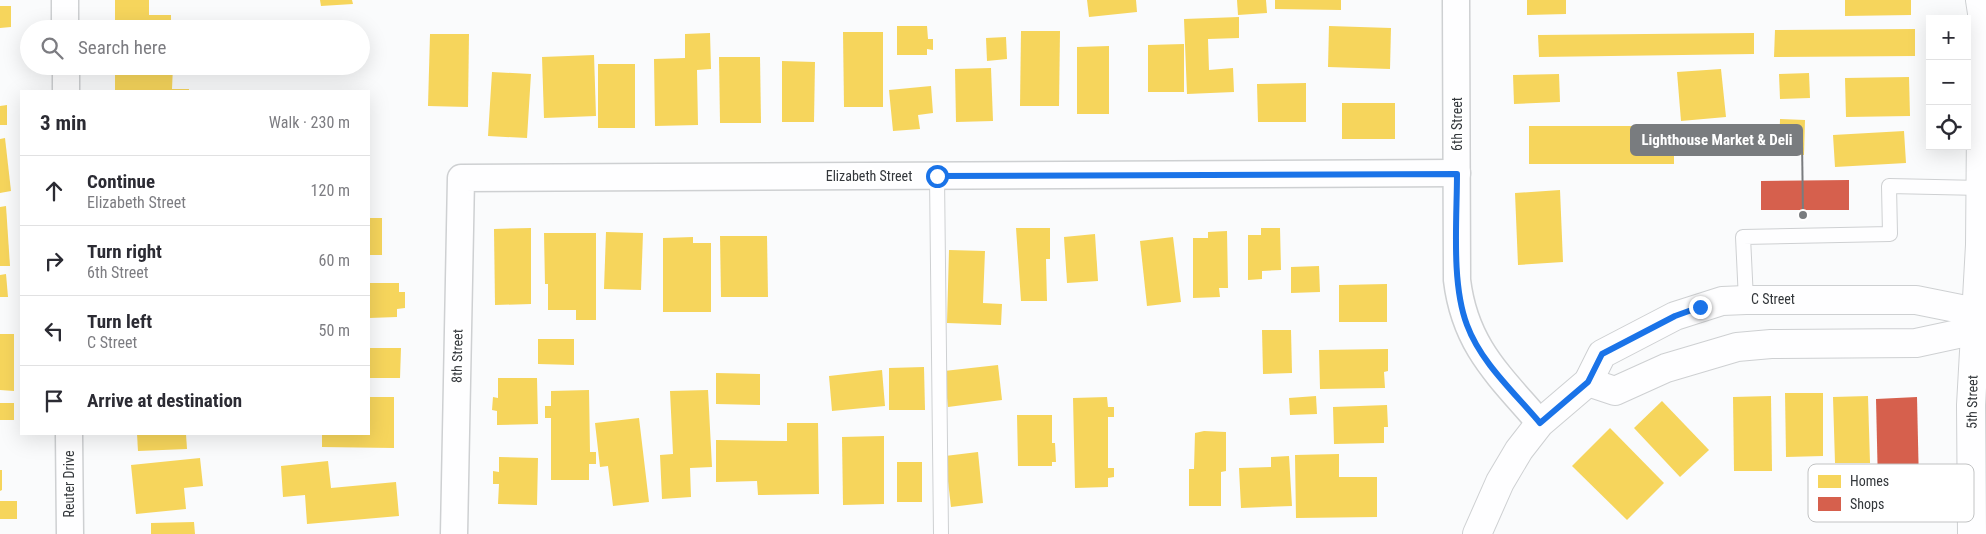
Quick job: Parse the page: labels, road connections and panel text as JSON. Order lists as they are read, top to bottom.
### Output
{
  "streets": {
    "main road": ["C Street", "5th Street"],
    "street": [
      "6th Street",
      "Elizabeth Street",
      "8th Street",
      "Reuter Drive"
    ]
  },
  "crossings": [
    ["6th Street", "Elizabeth Street"],
    ["6th Street", "C Street"],
    ["Elizabeth Street", "8th Street"],
    ["C Street", "5th Street"]
  ],
  "places": ["Lighthouse Market & Deli"],
  "legend": ["Homes", "Shops"],
  "page": {
    "map_buttons": ["+", "−"],
    "search": "Search here",
    "heading": ["3 min", "Walk · 230 m"],
    "list": [
      ["Continue", "Elizabeth Street", "120 m"],
      ["Turn right", "6th Street", "60 m"],
      ["Turn left", "C Street", "50 m"],
      "Arrive at destination"
    ]
  }
}
